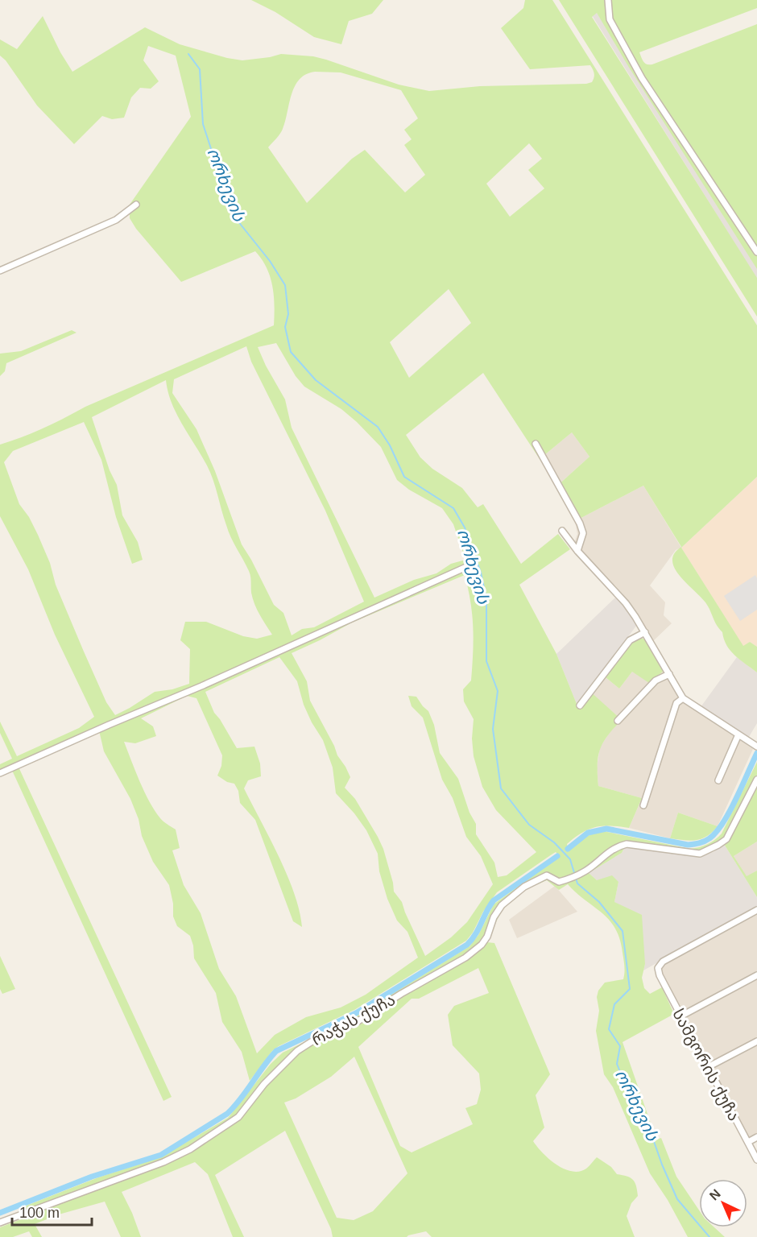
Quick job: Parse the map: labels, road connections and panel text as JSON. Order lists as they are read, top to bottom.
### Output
{
  "streets": {
    "street": ["რაჭას ქუჩა", "სამგორის ქუჩა"]
  },
  "water": ["ორხევის"],
  "scale_bar": "100 m",
  "north": "top left"
}
